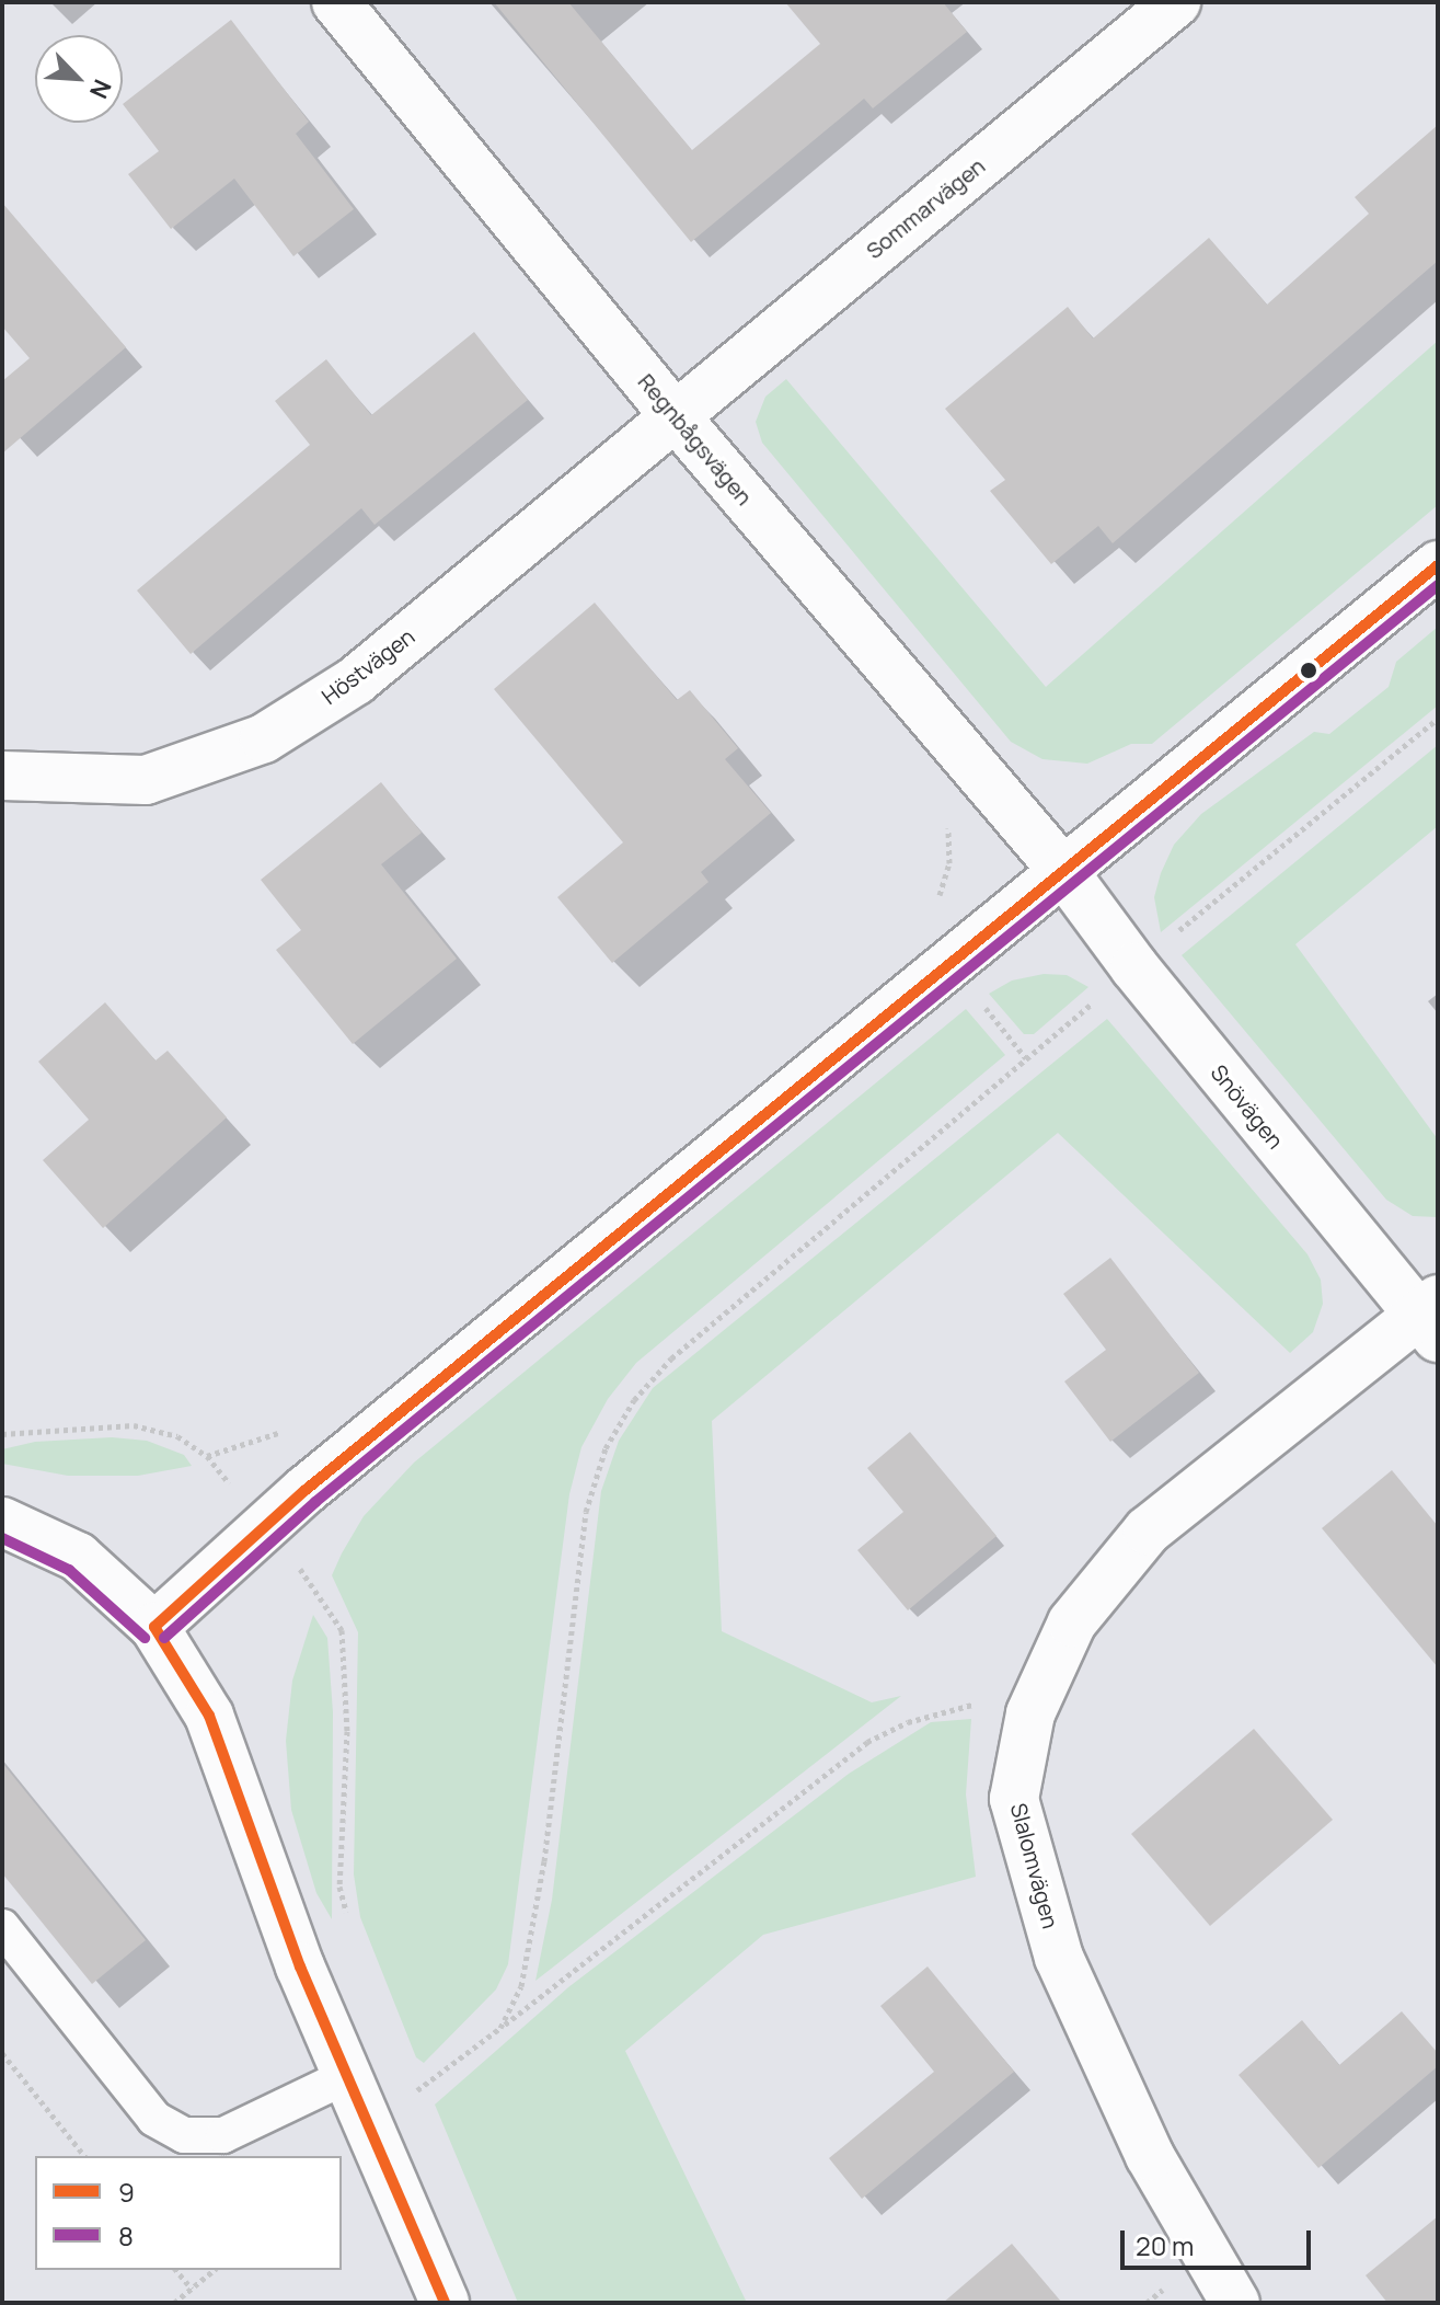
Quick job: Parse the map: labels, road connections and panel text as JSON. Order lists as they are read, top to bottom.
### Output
{
  "streets": {
    "street": [
      "Sommarvägen",
      "Regnbågsvägen",
      "Höstvägen",
      "Snövägen",
      "Slalomvägen"
    ]
  },
  "crossings": [
    ["Sommarvägen", "Regnbågsvägen"],
    ["Sommarvägen", "Höstvägen"],
    ["Regnbågsvägen", "Höstvägen"],
    ["Regnbågsvägen", "Snövägen"],
    ["Snövägen", "Slalomvägen"]
  ],
  "lines": ["transit line 9", "transit line 8"],
  "legend": ["9", "8"],
  "scale_bar": "20 m",
  "north": "bottom right"
}
